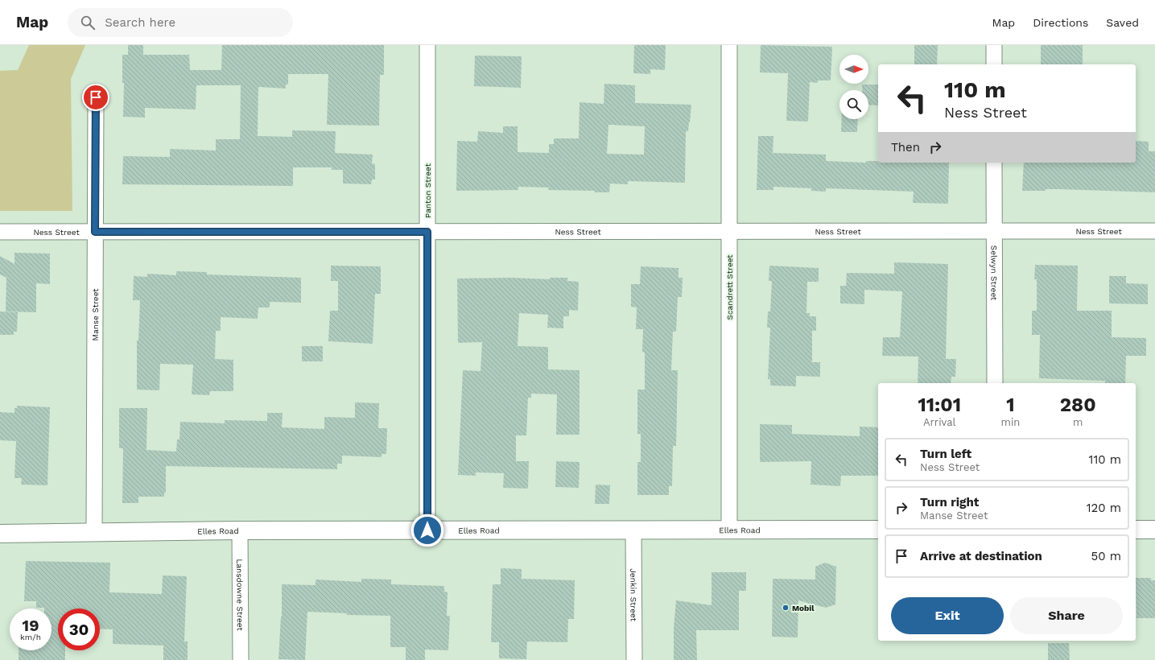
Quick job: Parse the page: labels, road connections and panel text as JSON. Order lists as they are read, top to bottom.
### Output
{
  "streets": {
    "main road": ["Elles Road"],
    "street": [
      "Panton Street",
      "Ness Street",
      "Selwyn Street",
      "Scandrett Street",
      "Manse Street",
      "Lansdowne Street",
      "Jenkin Street"
    ]
  },
  "crossings": [
    ["Panton Street", "Ness Street"],
    ["Panton Street", "Elles Road"],
    ["Ness Street", "Selwyn Street"],
    ["Ness Street", "Scandrett Street"],
    ["Ness Street", "Manse Street"],
    ["Scandrett Street", "Elles Road"],
    ["Manse Street", "Elles Road"],
    ["Elles Road", "Lansdowne Street"],
    ["Elles Road", "Jenkin Street"]
  ],
  "places": ["Mobil"],
  "north": "right",
  "page": {
    "header": "Map",
    "search": "Search here",
    "nav": ["Map", "Directions", "Saved"],
    "turn": ["110 m", "Ness Street"],
    "then": "Then",
    "eta": [
      "11:01",
      "Arrival",
      "1",
      "min",
      "280",
      "m"
    ],
    "list": [
      {
        "name": "Turn left",
        "note": "Ness Street",
        "value": "110 m"
      },
      {
        "name": "Turn right",
        "note": "Manse Street",
        "value": "120 m"
      },
      {
        "name": "Arrive at destination",
        "value": "50 m"
      }
    ],
    "buttons": ["Exit", "Share"],
    "speed": "19 km/h",
    "limit": "30"
  }
}
